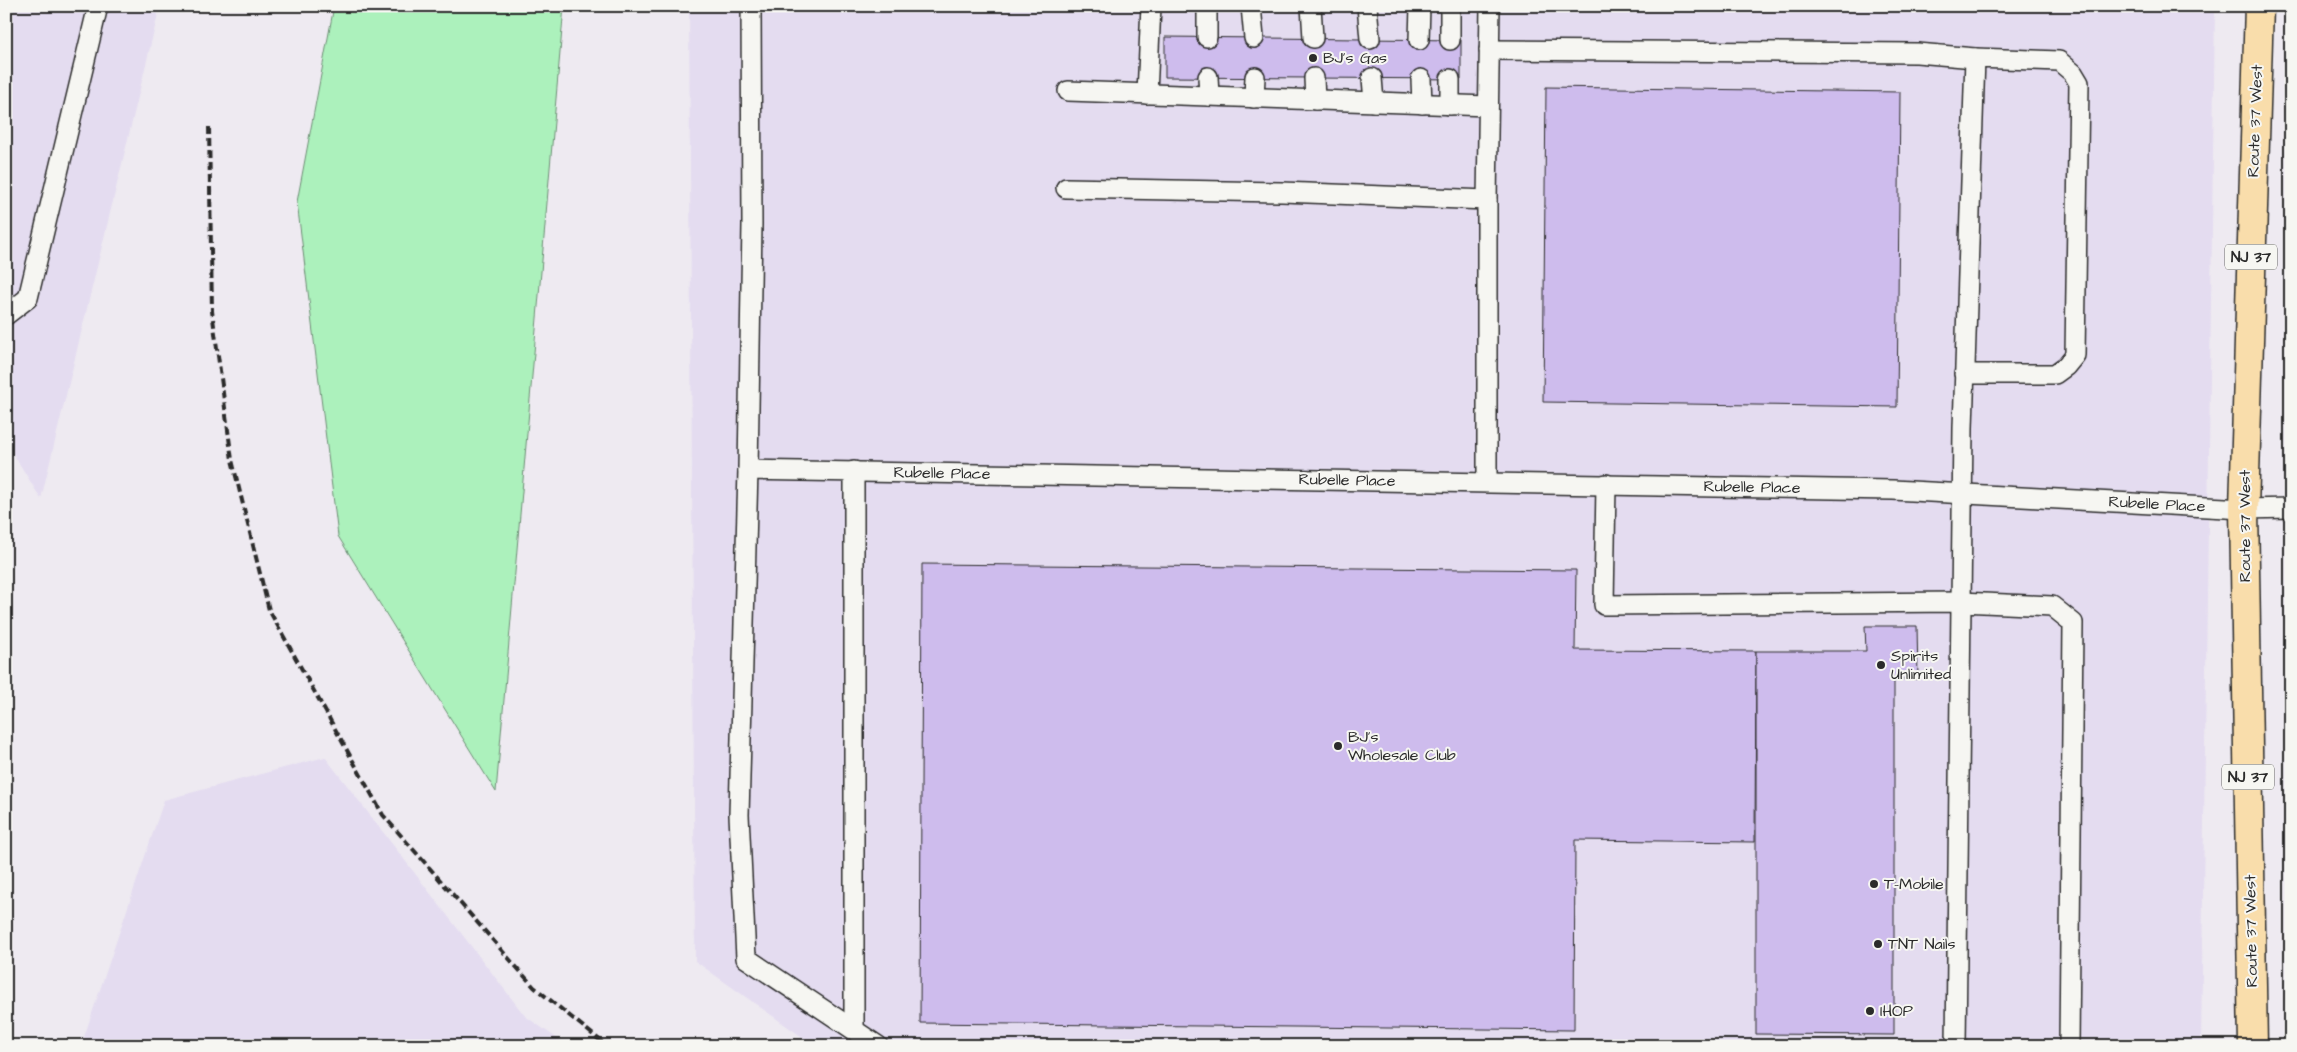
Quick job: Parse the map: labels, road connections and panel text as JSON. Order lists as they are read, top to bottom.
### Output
{
  "streets": {
    "highway": ["Route 37 West", "NJ 37"],
    "lane": ["Rubelle Place"]
  },
  "crossings": [
    ["Route 37 West", "Rubelle Place"]
  ],
  "places": [
    "BJ’s Gas",
    "Spirits Unlimited",
    "BJ's Wholesale Club",
    "T-Mobile",
    "TNT Nails",
    "IHOP"
  ]
}
